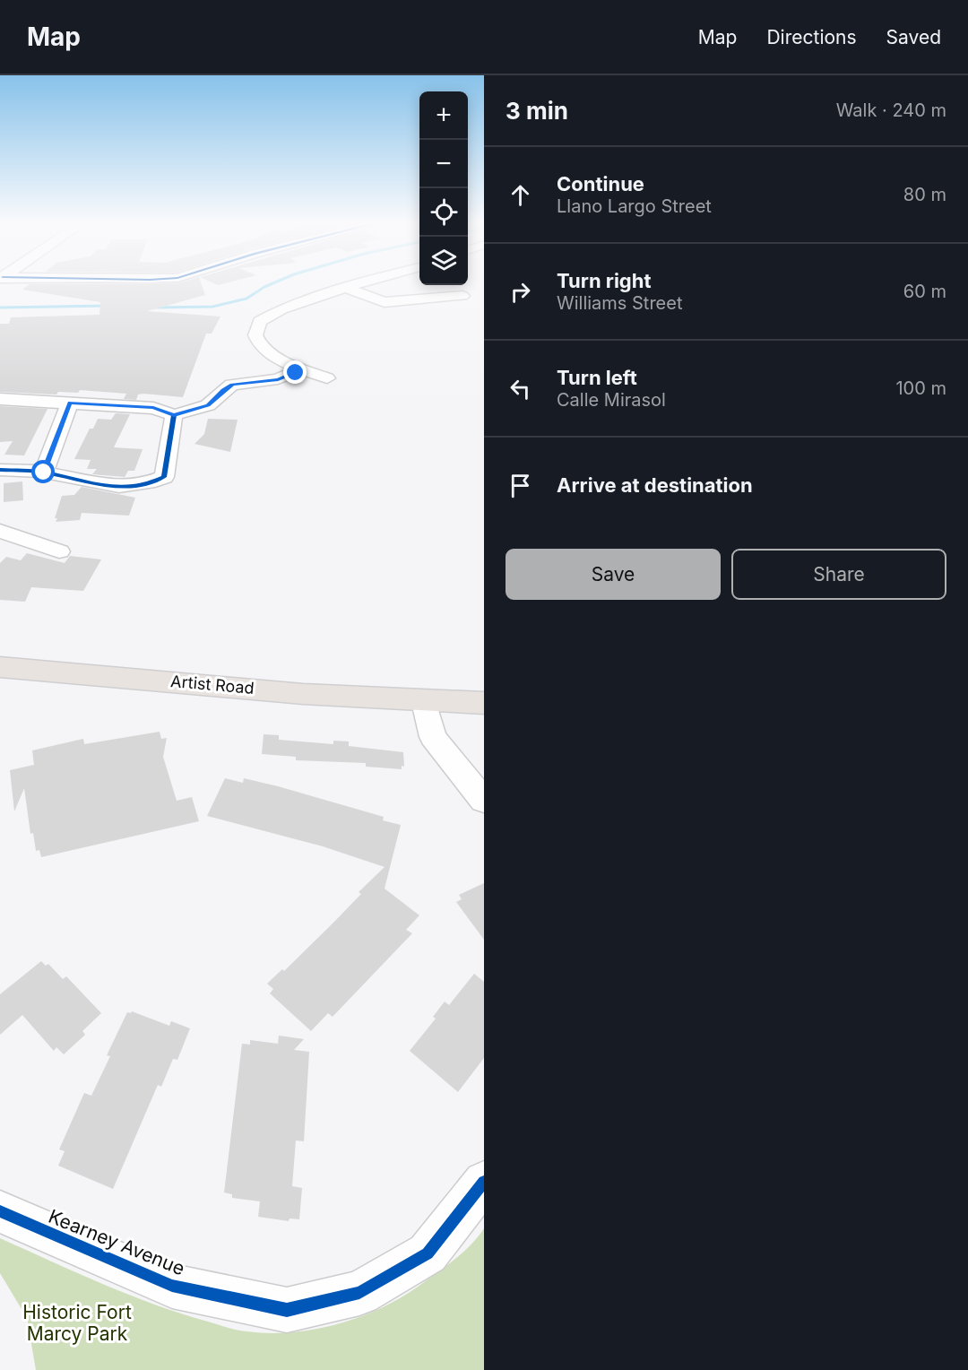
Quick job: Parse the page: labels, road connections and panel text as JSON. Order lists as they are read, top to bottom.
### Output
{
  "streets": {
    "main road": ["Artist Road"],
    "street": ["Kearney Avenue"]
  },
  "parks": ["Historic Fort Marcy Park"],
  "page": {
    "header": "Map",
    "nav": ["Map", "Directions", "Saved"],
    "heading": ["3 min", "Walk · 240 m"],
    "map_buttons": ["+", "−"],
    "list": [
      ["Continue", "Llano Largo Street", "80 m"],
      ["Turn right", "Williams Street", "60 m"],
      ["Turn left", "Calle Mirasol", "100 m"],
      "Arrive at destination"
    ],
    "buttons": ["Save", "Share"]
  }
}
